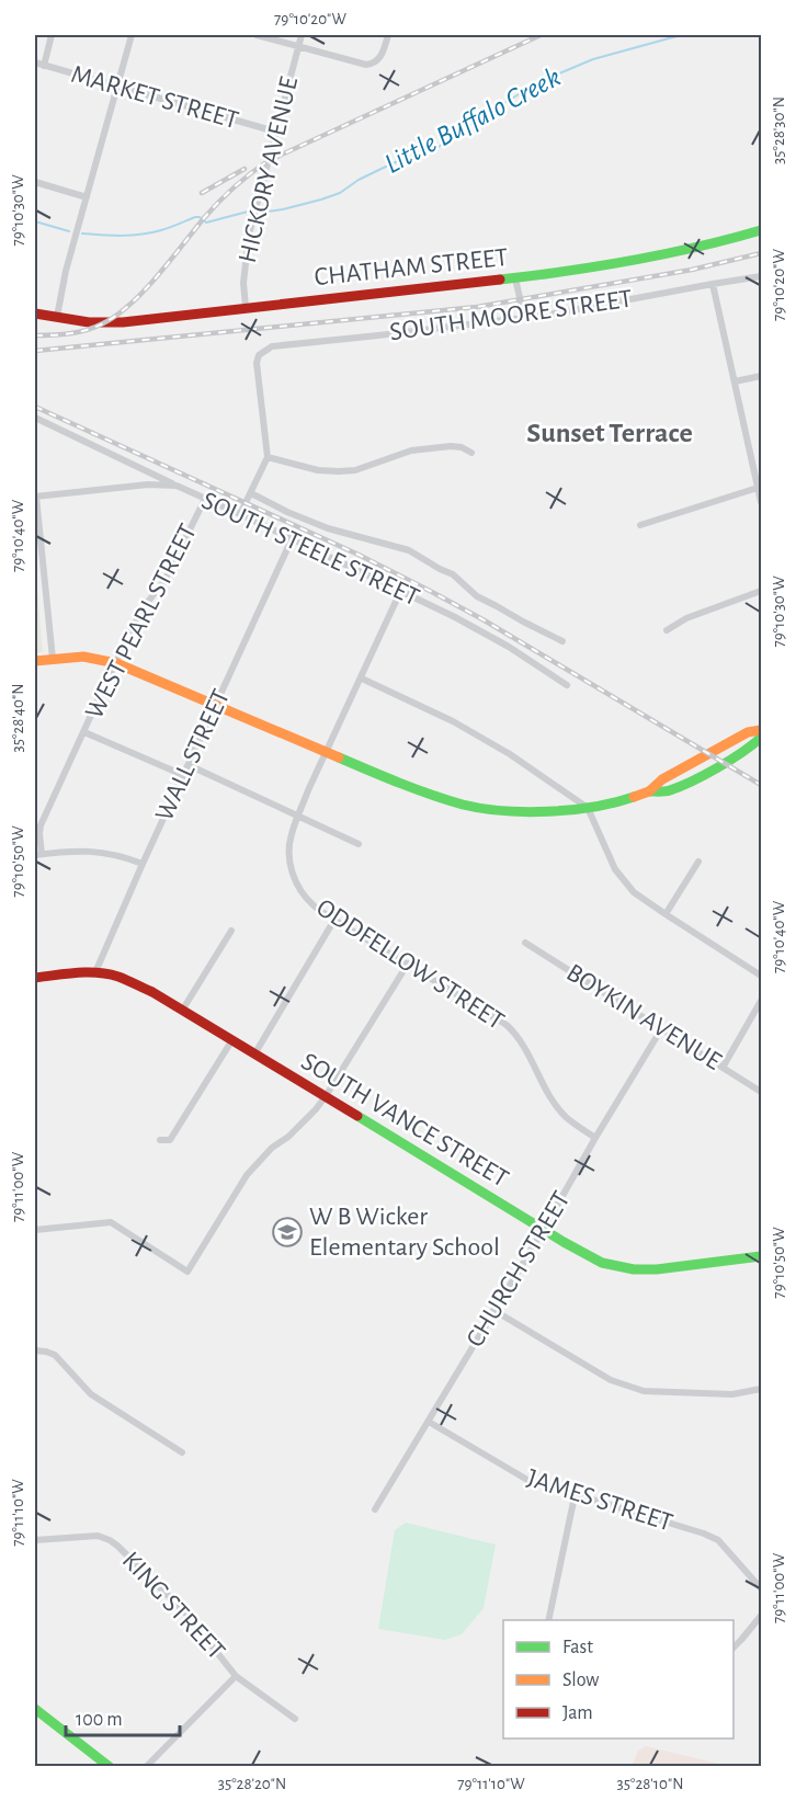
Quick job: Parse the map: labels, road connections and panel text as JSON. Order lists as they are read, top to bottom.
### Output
{
  "streets": {
    "street": [
      "MARKET STREET",
      "HICKORY AVENUE",
      "CHATHAM STREET",
      "SOUTH MOORE STREET",
      "SOUTH STEELE STREET",
      "WEST PEARL STREET",
      "WALL STREET",
      "ODDFELLOW STREET",
      "BOYKIN AVENUE",
      "SOUTH VANCE STREET",
      "CHURCH STREET",
      "JAMES STREET",
      "KING STREET"
    ]
  },
  "crossings": [
    ["MARKET STREET", "HICKORY AVENUE"],
    ["HICKORY AVENUE", "CHATHAM STREET"],
    ["SOUTH STEELE STREET", "WEST PEARL STREET"],
    ["SOUTH STEELE STREET", "WALL STREET"],
    ["SOUTH STEELE STREET", "ODDFELLOW STREET"],
    ["WALL STREET", "SOUTH VANCE STREET"],
    ["ODDFELLOW STREET", "CHURCH STREET"],
    ["BOYKIN AVENUE", "CHURCH STREET"],
    ["SOUTH VANCE STREET", "CHURCH STREET"],
    ["CHURCH STREET", "JAMES STREET"]
  ],
  "districts": ["Sunset Terrace"],
  "water": ["Little Buffalo Creek"],
  "places": {
    "school or university": ["W B Wicker Elementary School"]
  },
  "legend": ["Fast", "Slow", "Jam"],
  "scale_bar": "100 m",
  "coordinates": [
    "79°10'20\"W",
    "35°28'30\"N",
    "79°10'30\"W",
    "79°10'40\"W",
    "35°28'40\"N",
    "79°10'50\"W",
    "79°11'00\"W",
    "79°11'10\"W",
    "35°28'20\"N",
    "35°28'10\"N"
  ]
}
